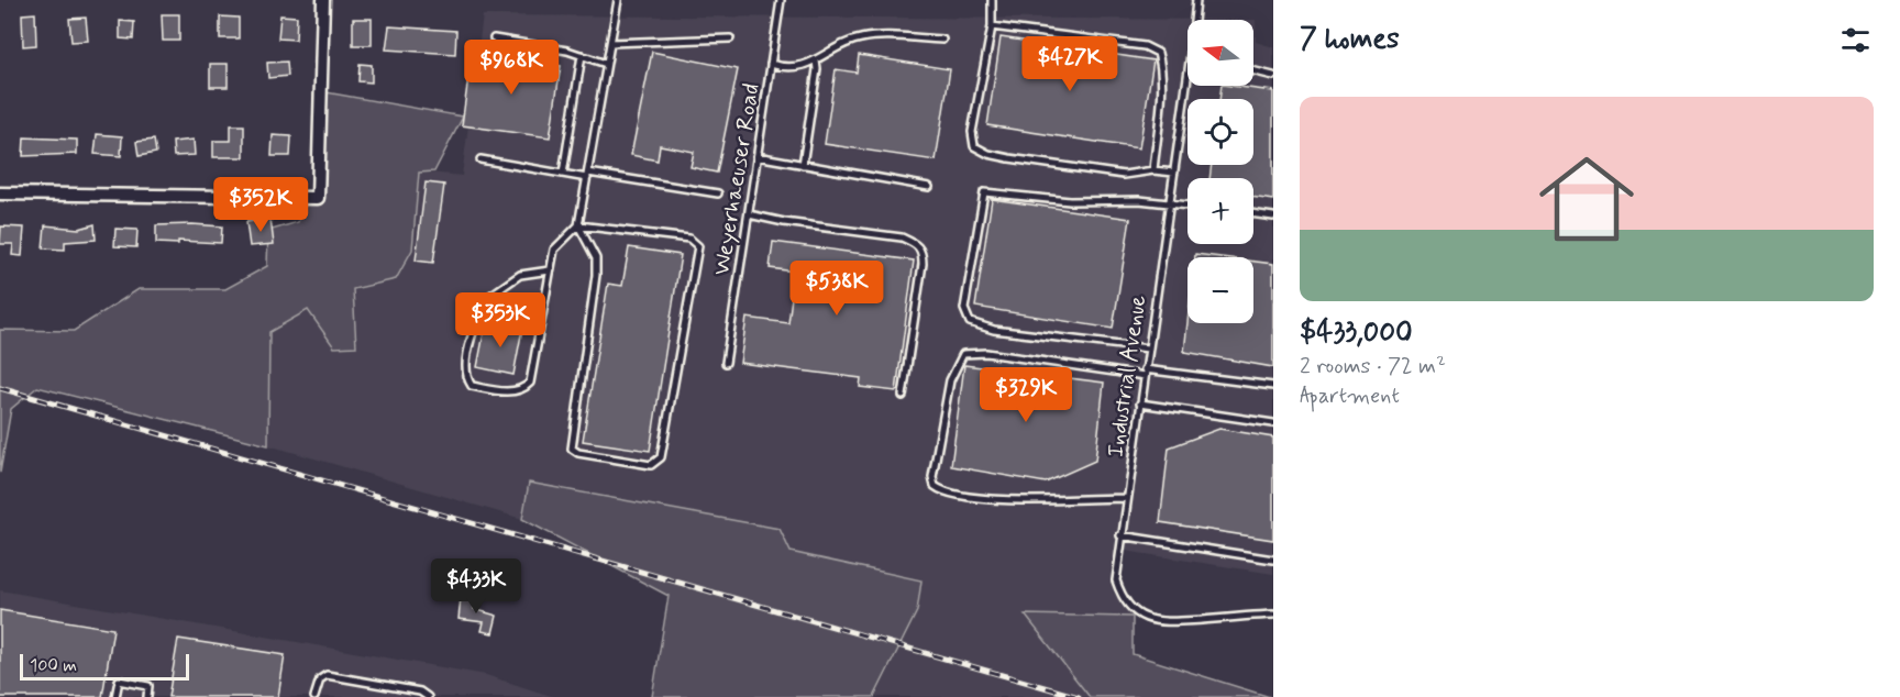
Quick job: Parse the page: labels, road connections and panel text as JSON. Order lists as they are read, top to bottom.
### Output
{
  "streets": {
    "lane": ["Weyerhaeuser Road", "Industrial Avenue"]
  },
  "scale_bar": "100 m",
  "north": "left",
  "page": {
    "heading": "7 homes",
    "map_buttons": ["+", "−"],
    "price": [
      "$427K",
      "$968K",
      "$352K",
      "$538K",
      "$353K",
      "$329K",
      "$433K"
    ],
    "list": [
      {
        "name": "$433,000",
        "note": "2 rooms · 72 m² · Apartment"
      }
    ],
    "scale": "100 m"
  }
}
